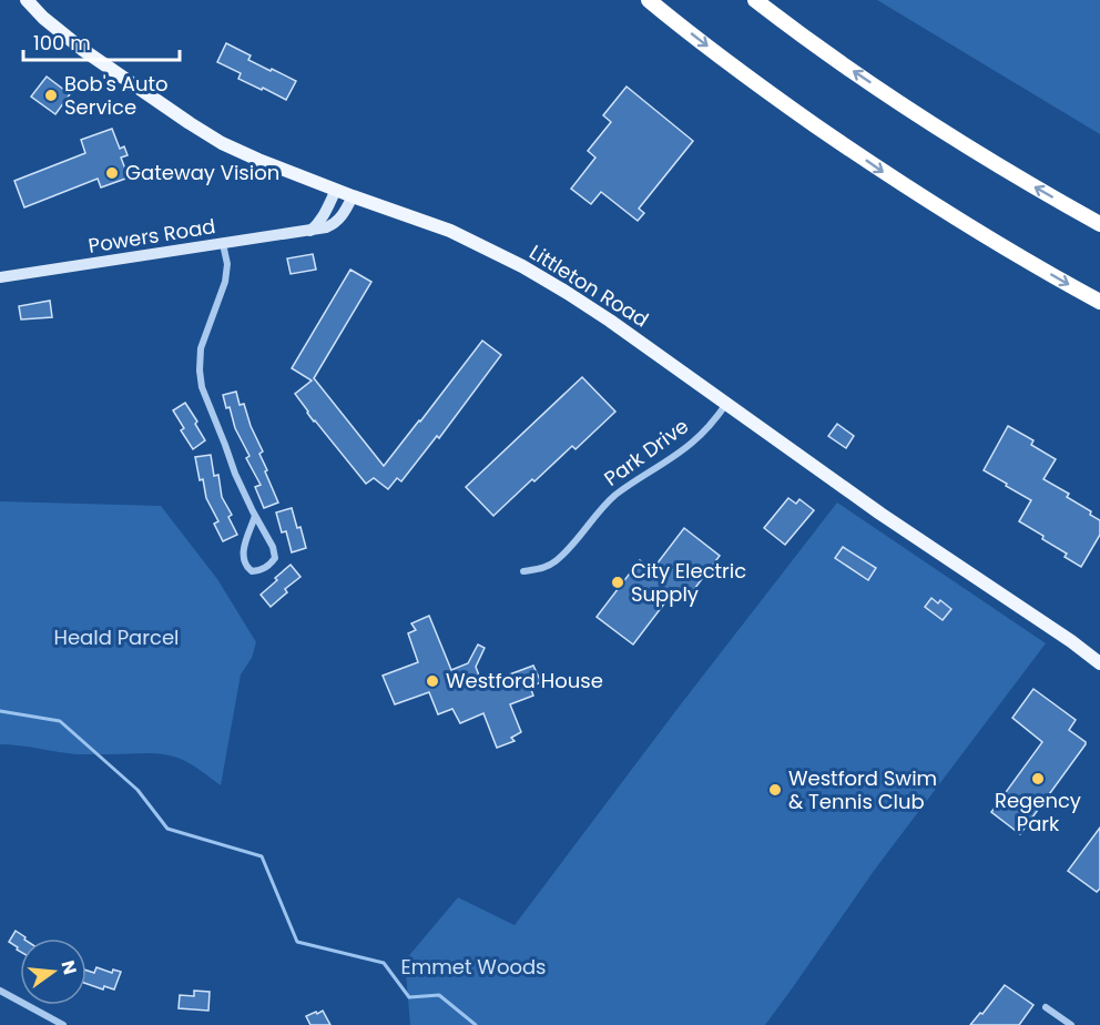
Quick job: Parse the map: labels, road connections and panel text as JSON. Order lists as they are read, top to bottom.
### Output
{
  "streets": {
    "main road": ["Powers Road", "Littleton Road"],
    "street": ["Park Drive"]
  },
  "crossings": [
    ["Powers Road", "Littleton Road"],
    ["Littleton Road", "Park Drive"]
  ],
  "parks": ["Heald Parcel", "Emmet Woods"],
  "places": [
    "Bob's Auto Service",
    "Gateway Vision",
    "City Electric Supply",
    "Westford House",
    "Regency Park",
    "Westford Swim & Tennis Club"
  ],
  "scale_bar": "100 m",
  "north": "right"
}
